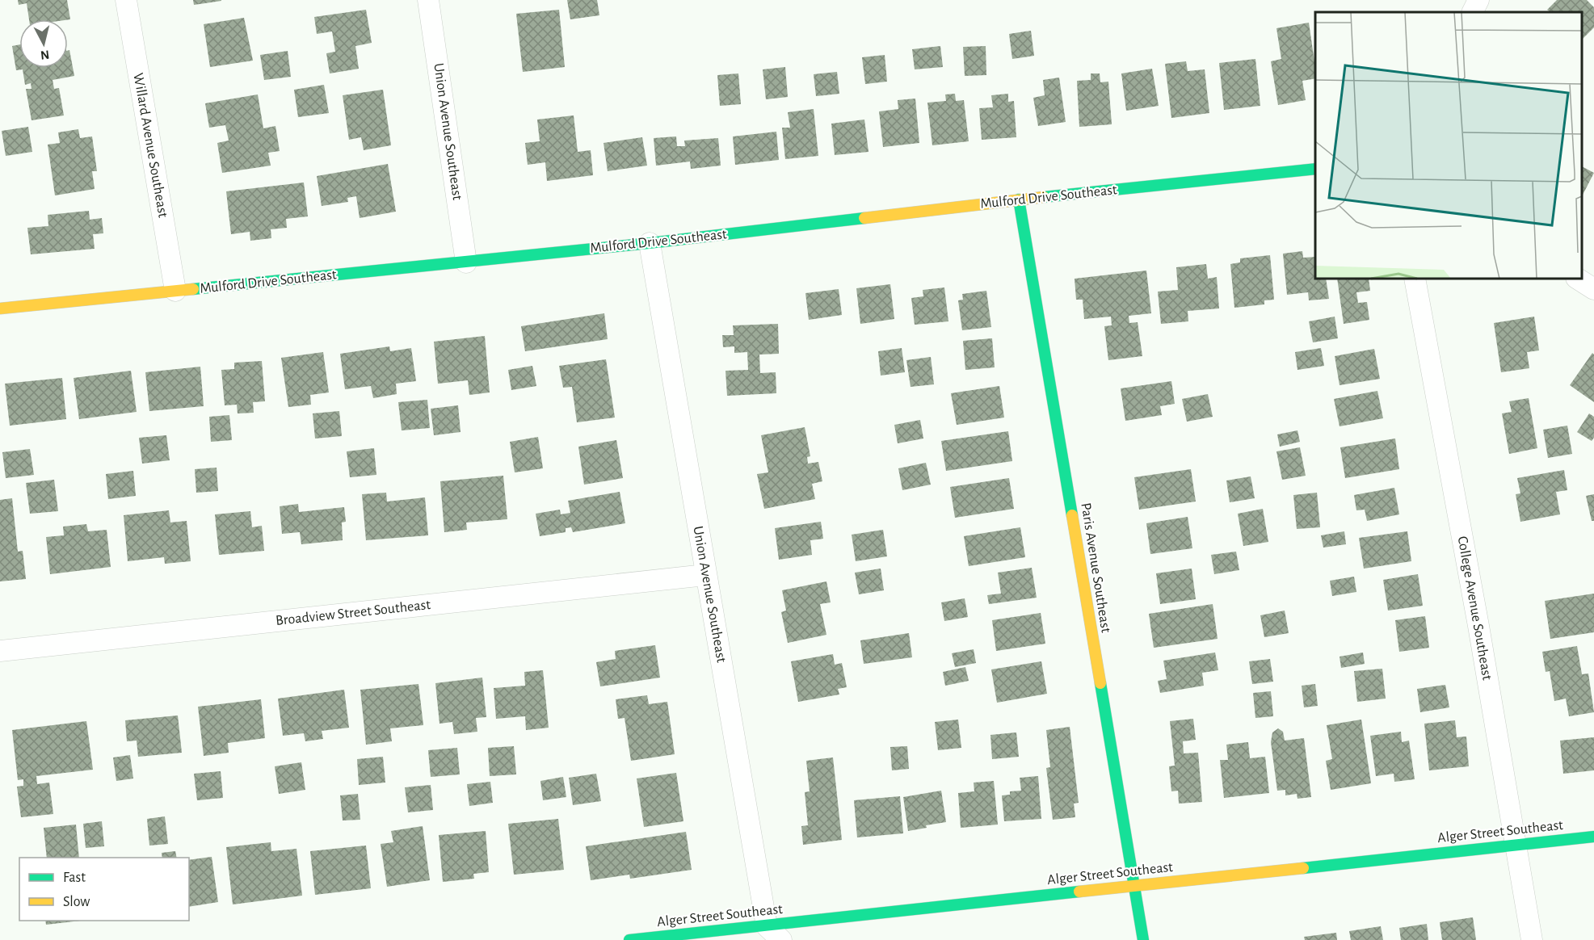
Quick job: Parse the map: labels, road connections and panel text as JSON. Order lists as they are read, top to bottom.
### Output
{
  "streets": {
    "street": [
      "Union Avenue Southeast",
      "Willard Avenue Southeast",
      "Mulford Drive Southeast",
      "Paris Avenue Southeast",
      "College Avenue Southeast",
      "Broadview Street Southeast",
      "Alger Street Southeast"
    ]
  },
  "crossings": [
    ["Union Avenue Southeast", "Mulford Drive Southeast"],
    ["Union Avenue Southeast", "Broadview Street Southeast"],
    ["Union Avenue Southeast", "Alger Street Southeast"],
    ["Willard Avenue Southeast", "Mulford Drive Southeast"],
    ["Mulford Drive Southeast", "Paris Avenue Southeast"],
    ["Paris Avenue Southeast", "Alger Street Southeast"],
    ["College Avenue Southeast", "Alger Street Southeast"]
  ],
  "legend": ["Fast", "Slow"],
  "north": "bottom"
}
